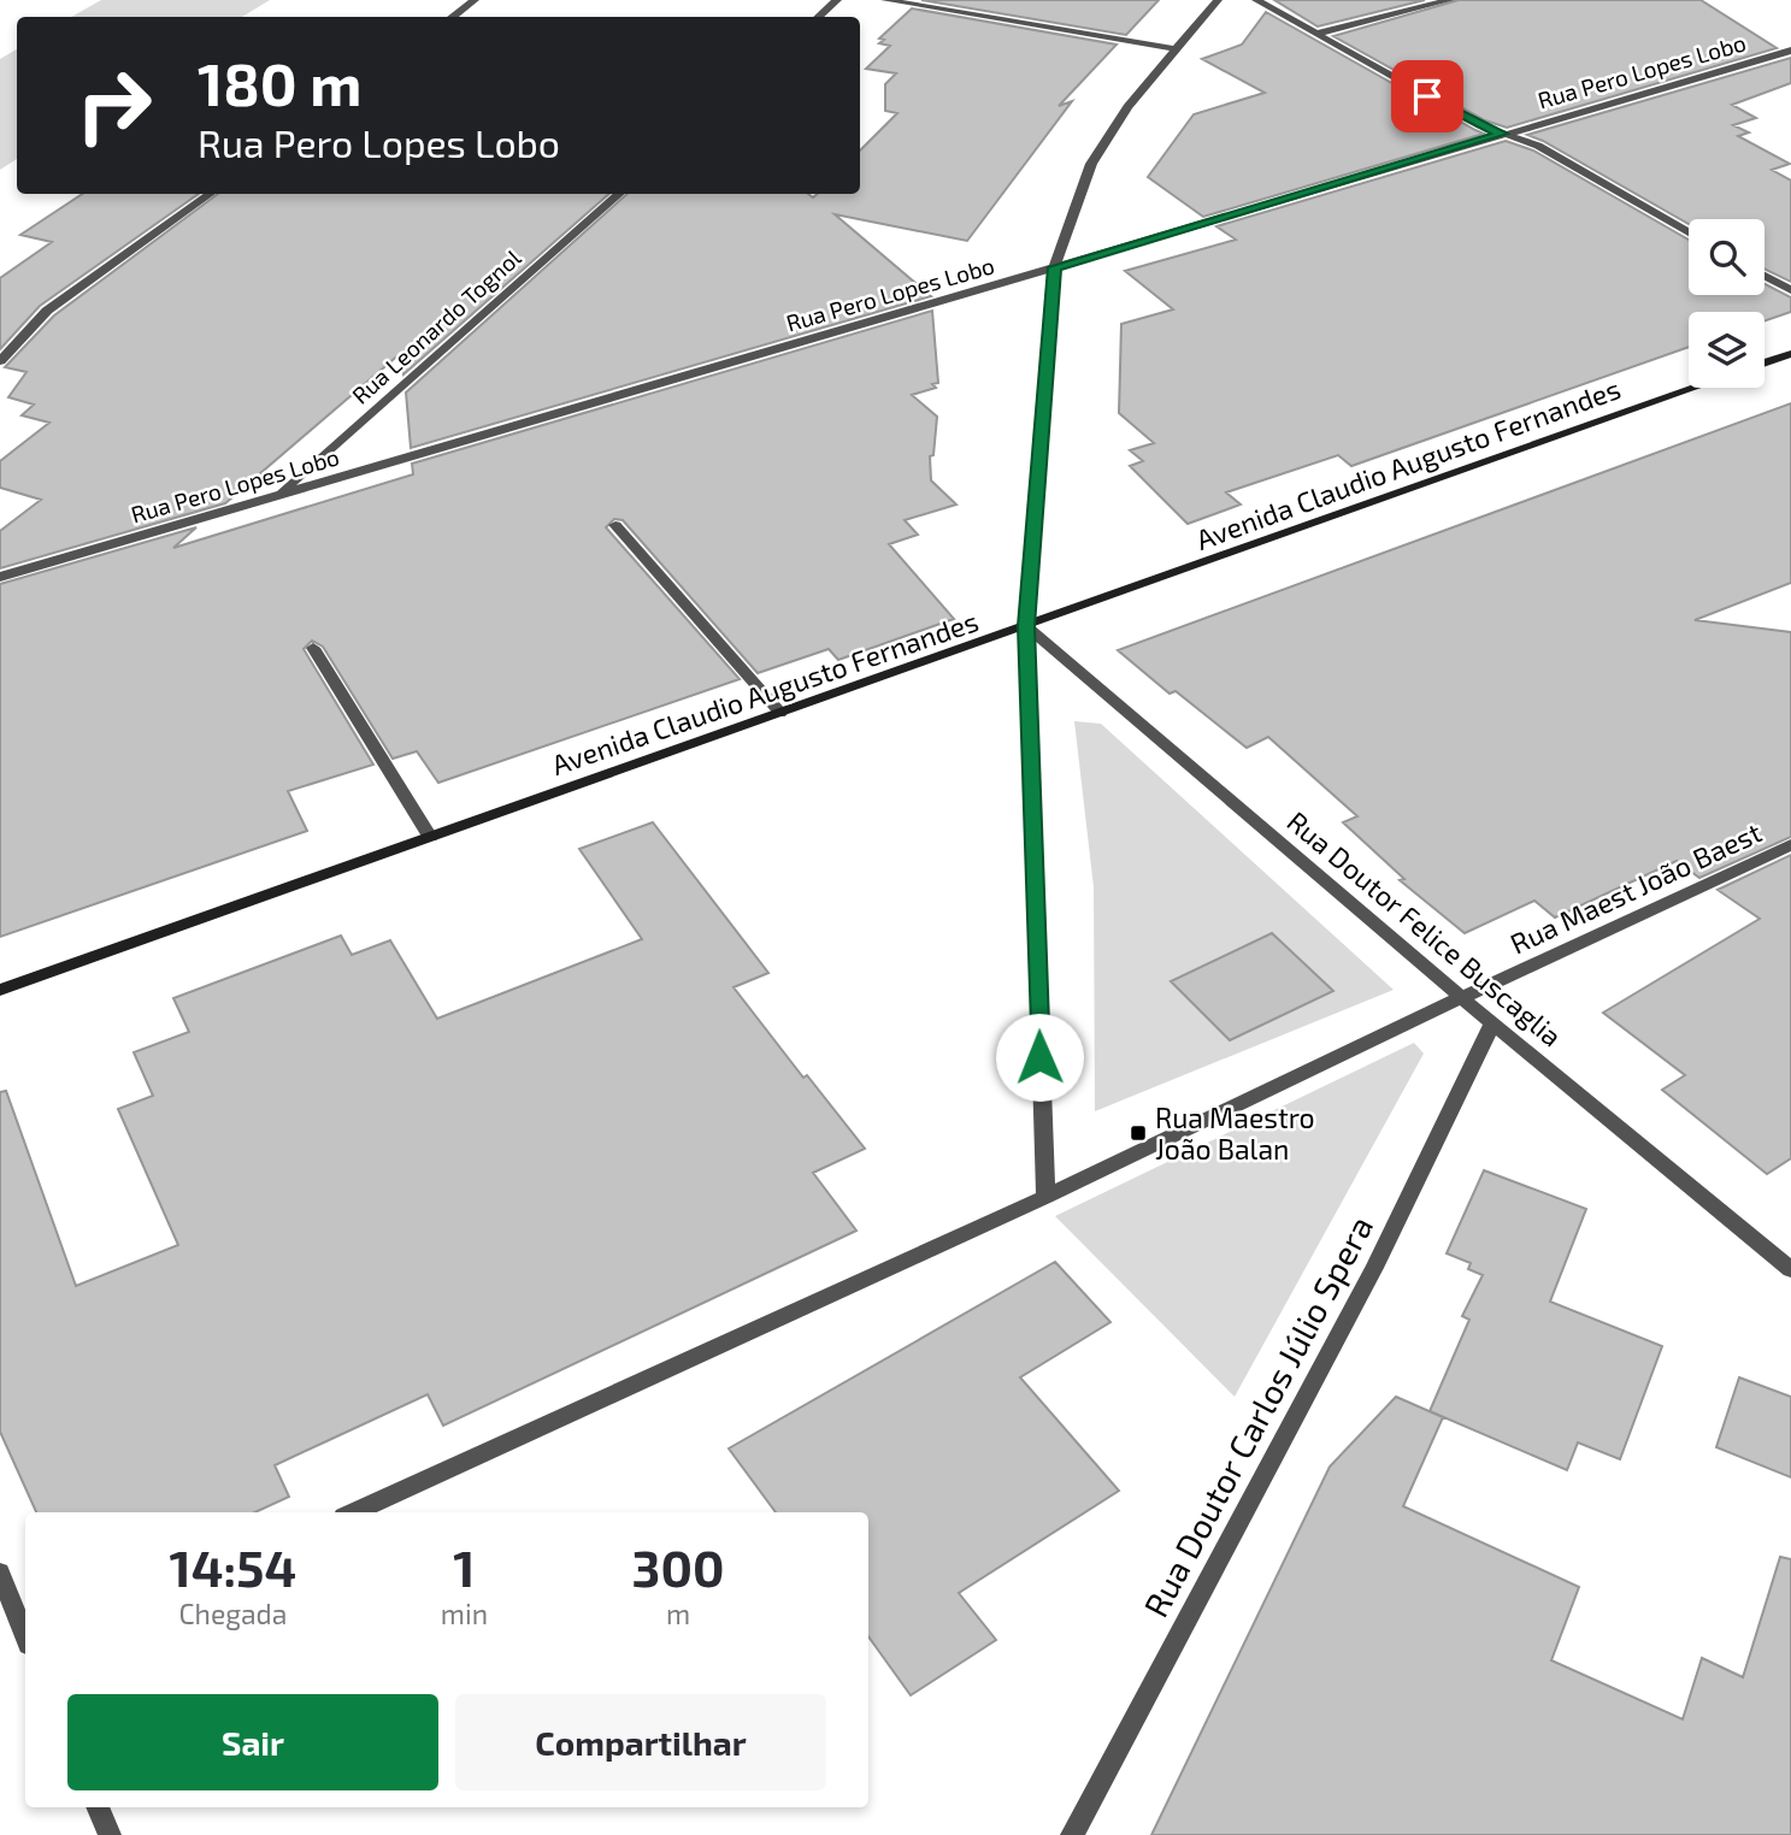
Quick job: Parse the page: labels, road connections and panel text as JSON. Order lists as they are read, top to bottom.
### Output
{
  "streets": {
    "street": [
      "Rua Pero Lopes Lobo",
      "Rua Leonardo Tognol",
      "Avenida Claudio Augusto Fernandes",
      "Rua Maest João Baest",
      "Rua Doutor Felice Buscaglia",
      "Rua Doutor Carlos Júlio Spera"
    ]
  },
  "crossings": [
    ["Rua Pero Lopes Lobo", "Rua Leonardo Tognol"],
    ["Avenida Claudio Augusto Fernandes", "Rua Doutor Felice Buscaglia"],
    ["Rua Maest João Baest", "Rua Doutor Felice Buscaglia"],
    ["Rua Doutor Felice Buscaglia", "Rua Doutor Carlos Júlio Spera"]
  ],
  "places": {
    "transit": ["Rua Maestro João Balan"]
  },
  "page": {
    "turn": ["180 m", "Rua Pero Lopes Lobo"],
    "eta": [
      "14:54",
      "Chegada",
      "1",
      "min",
      "300",
      "m"
    ],
    "buttons": ["Sair", "Compartilhar"]
  }
}
